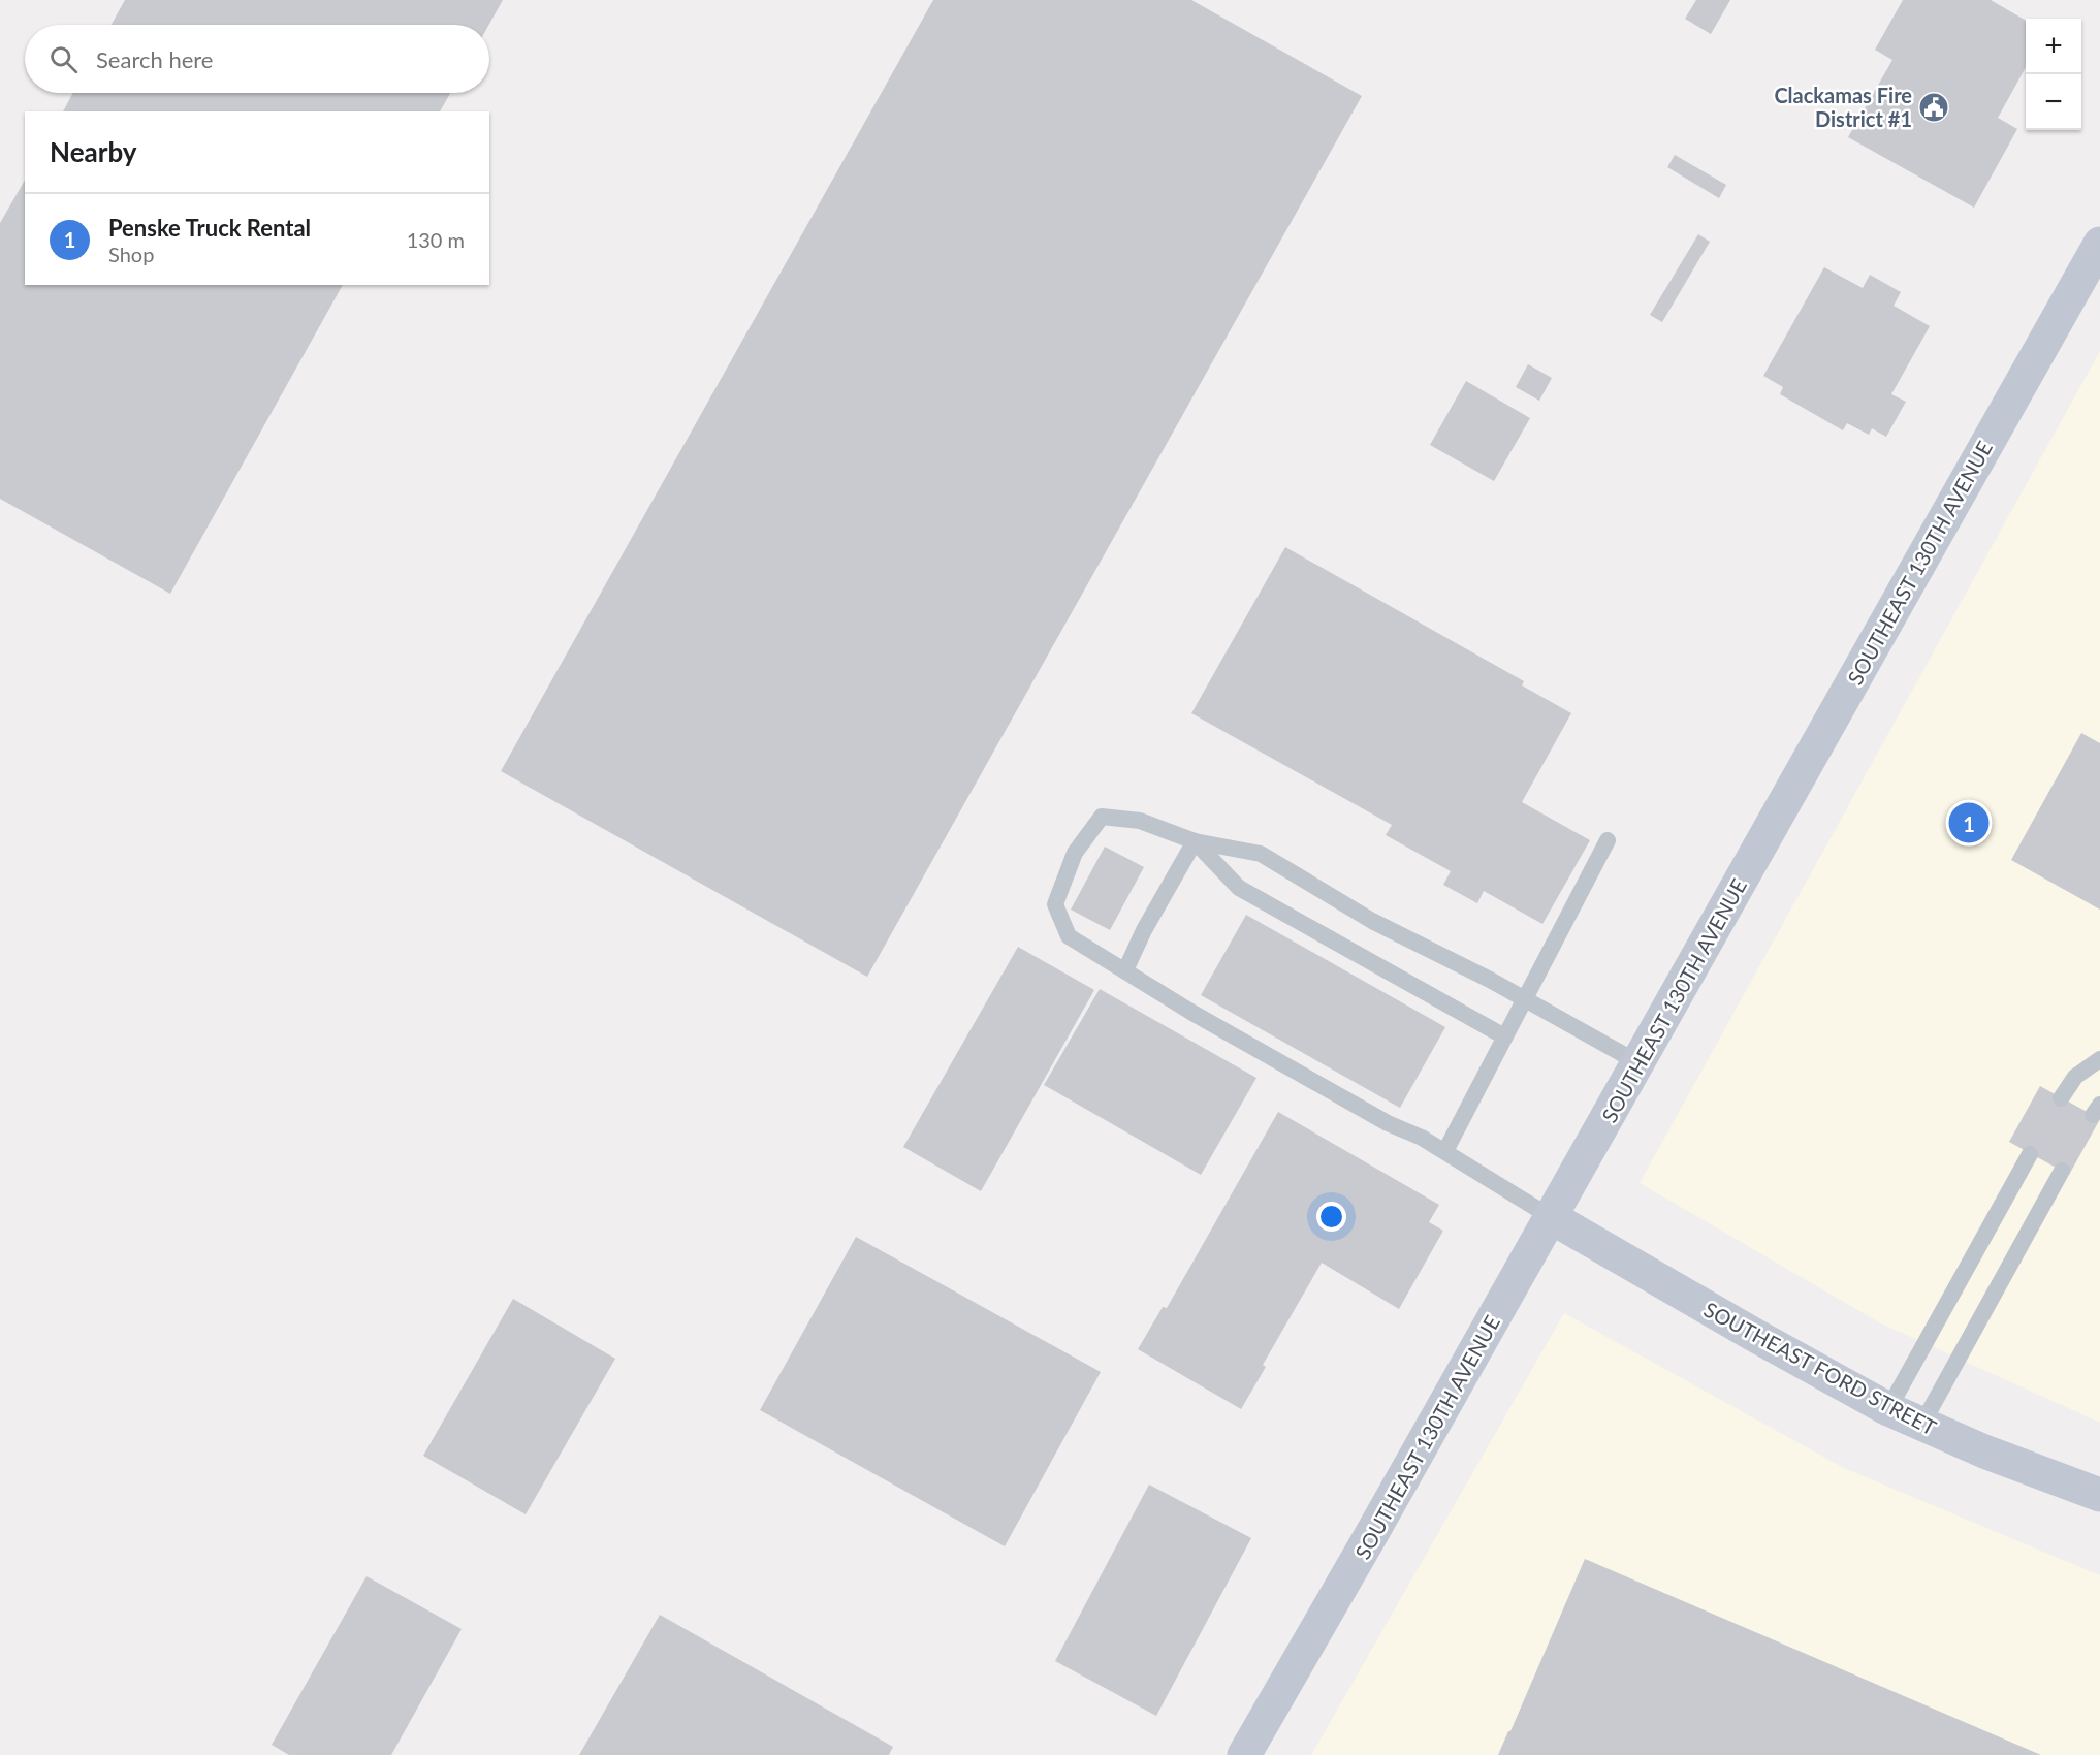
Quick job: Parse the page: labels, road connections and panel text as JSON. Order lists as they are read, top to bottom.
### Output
{
  "streets": {
    "street": ["SOUTHEAST 130TH AVENUE", "SOUTHEAST FORD STREET"]
  },
  "crossings": [
    ["SOUTHEAST 130TH AVENUE", "SOUTHEAST FORD STREET"]
  ],
  "places": {
    "public building": ["Clackamas Fire District #1"]
  },
  "page": {
    "map_buttons": ["+", "−"],
    "search": "Search here",
    "heading": "Nearby",
    "list": [
      {
        "mark": "1",
        "name": "Penske Truck Rental",
        "note": "Shop",
        "value": "130 m"
      }
    ],
    "pins": "1"
  }
}
